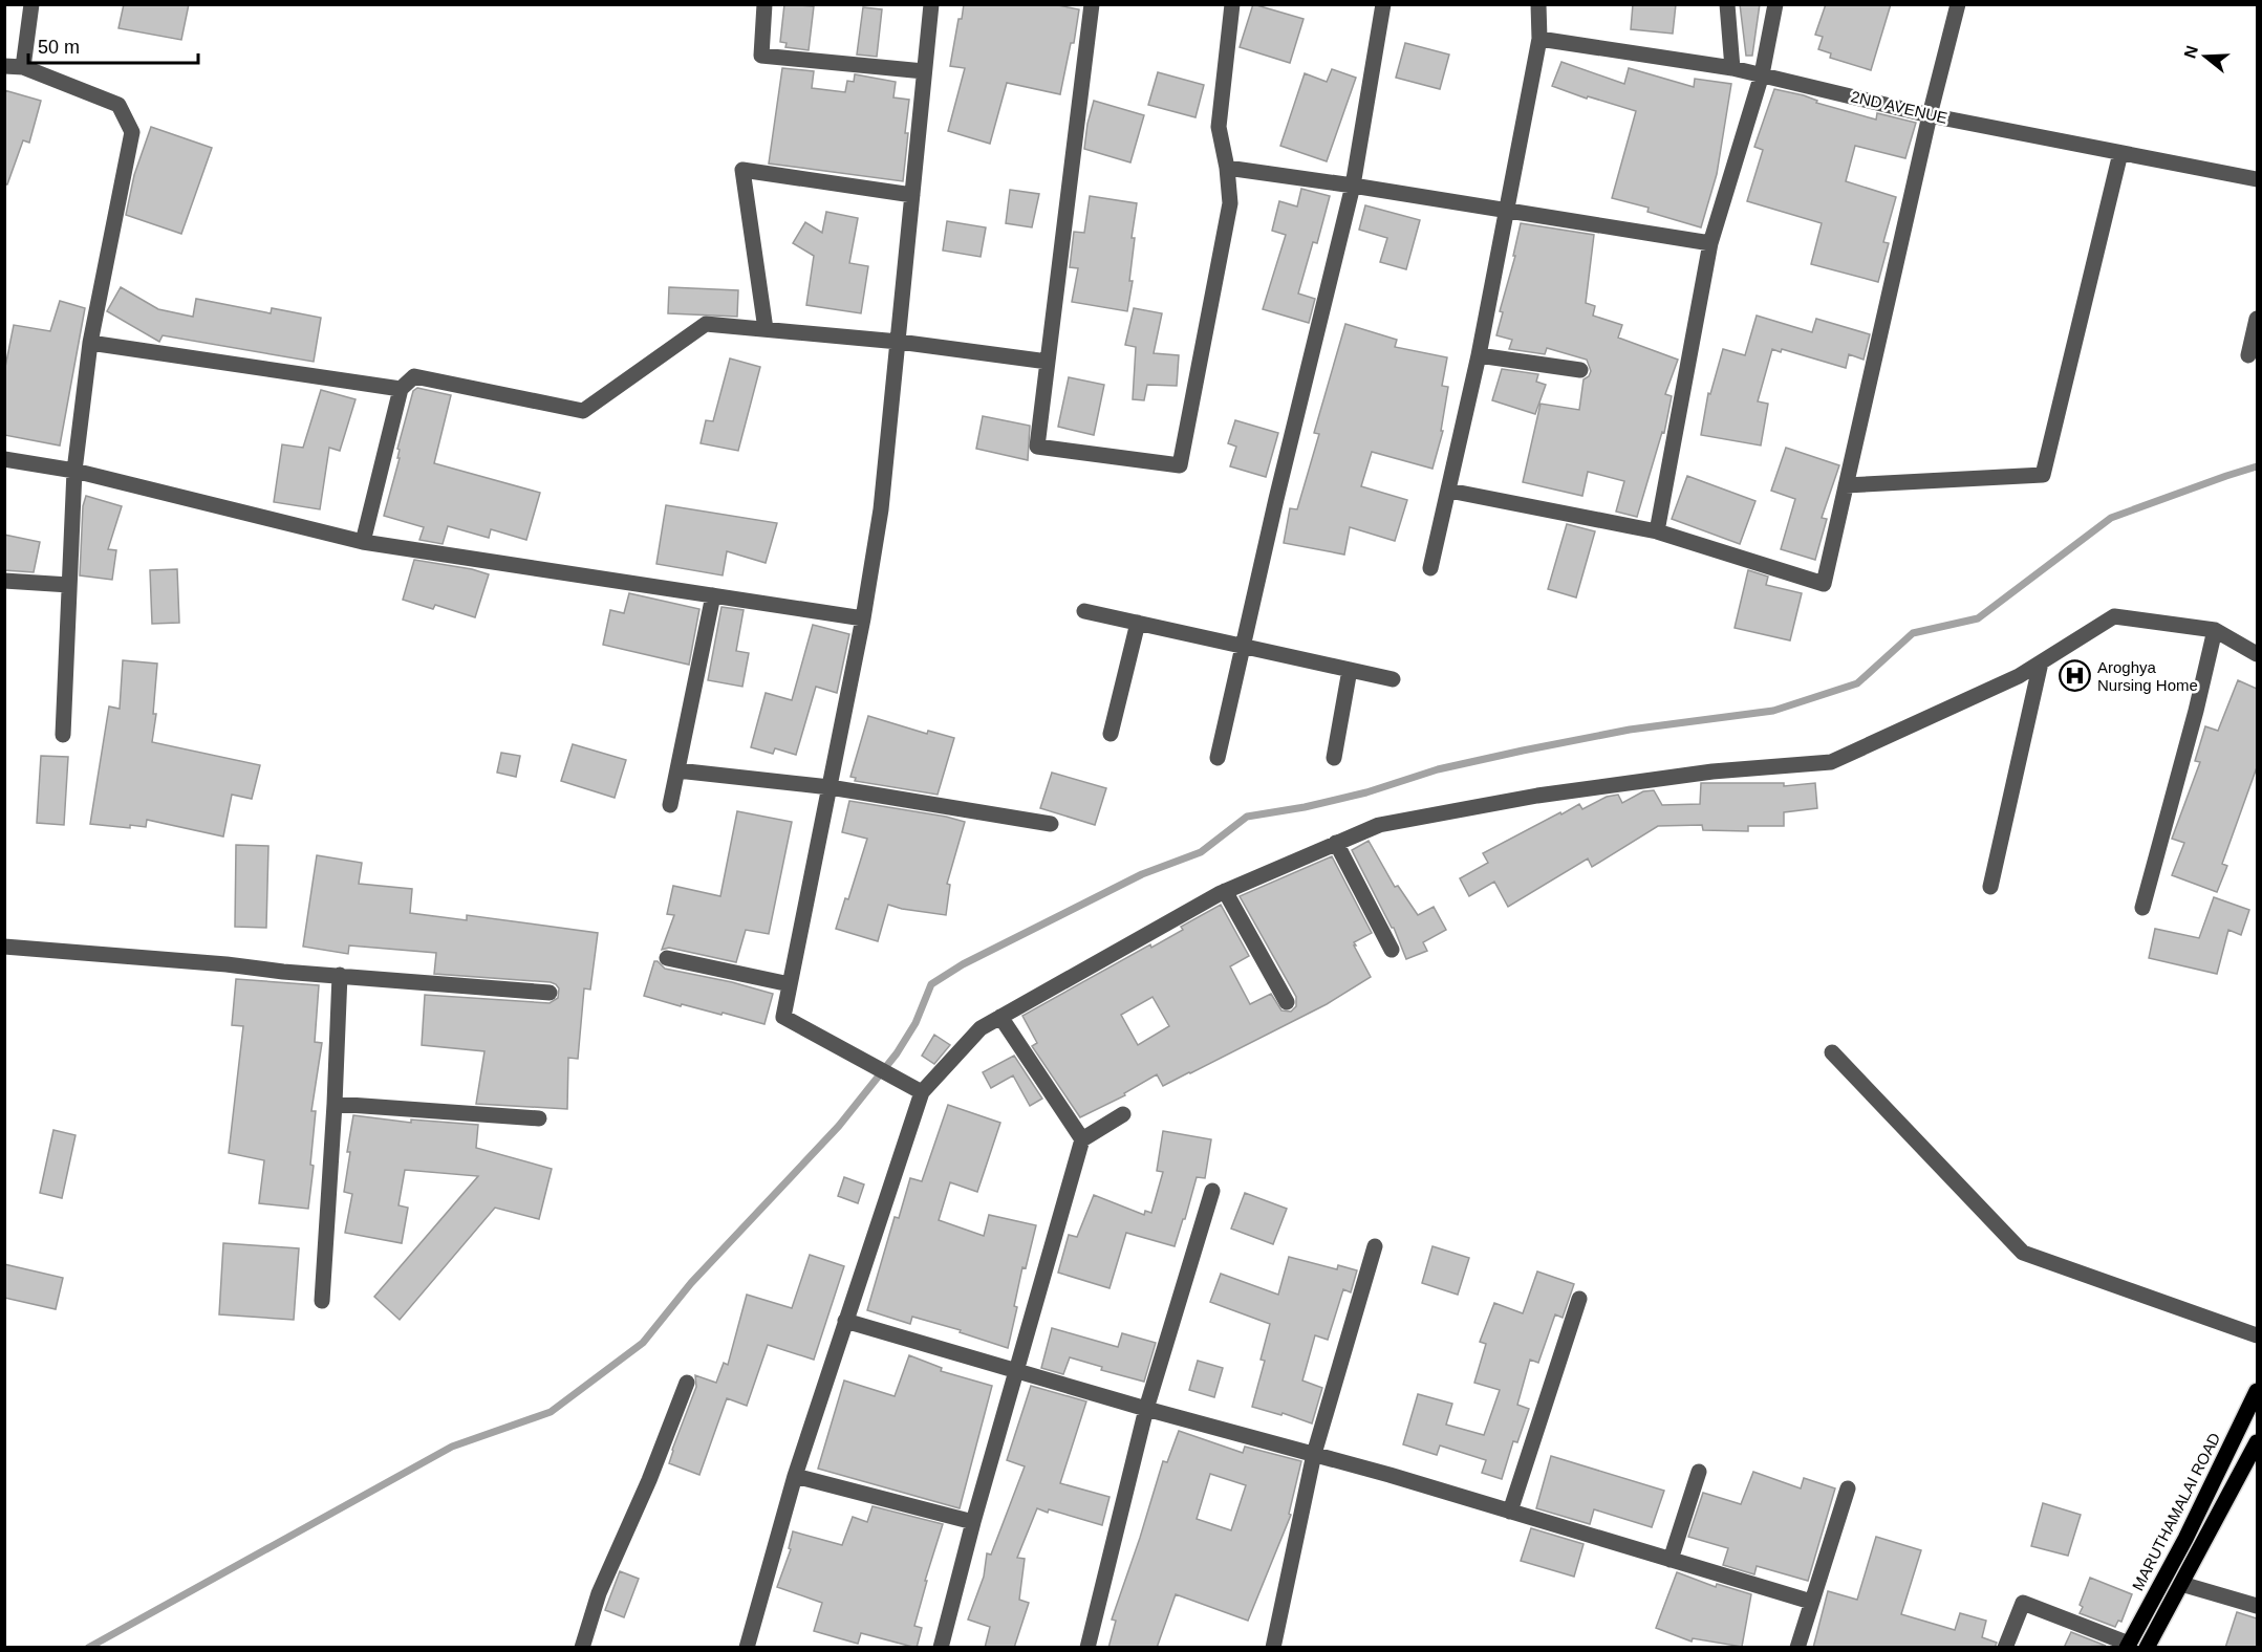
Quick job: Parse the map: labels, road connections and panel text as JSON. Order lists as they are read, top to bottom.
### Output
{
  "streets": {
    "main road": ["MARUTHAMALAI ROAD"],
    "street": ["2ND AVENUE"]
  },
  "places": {
    "hospital": ["Aroghya Nursing Home"]
  },
  "scale_bar": "50 m",
  "north": "left"
}
